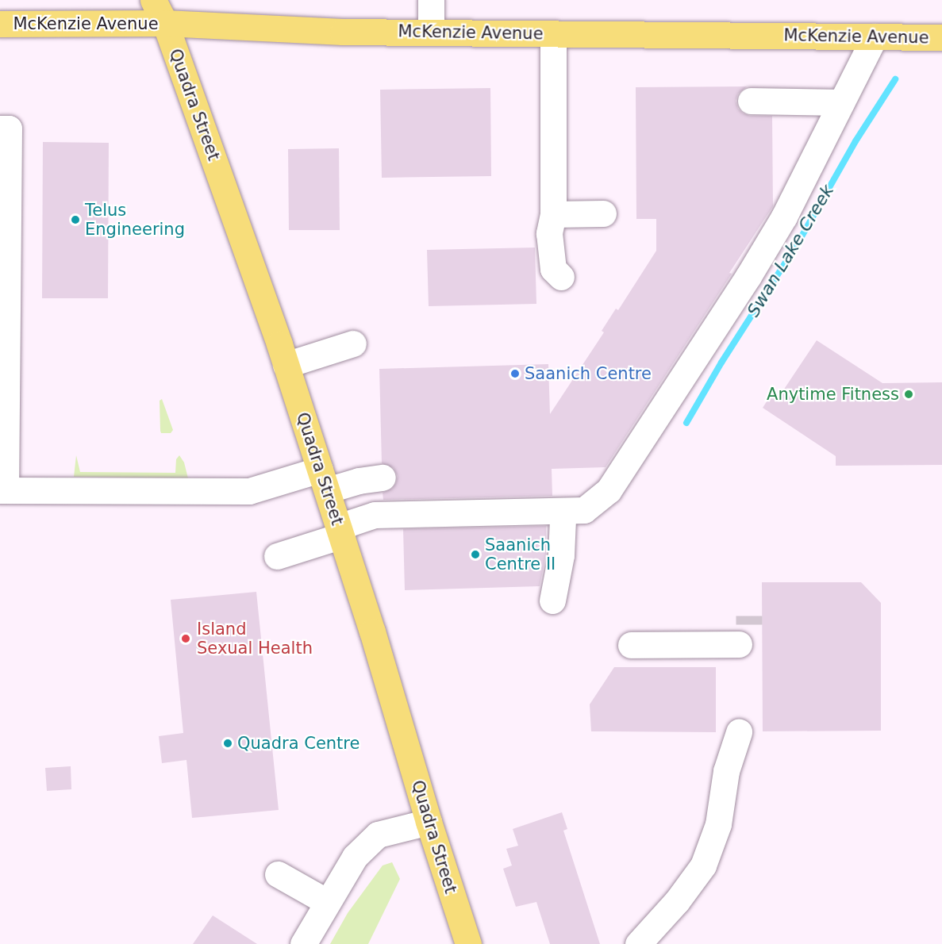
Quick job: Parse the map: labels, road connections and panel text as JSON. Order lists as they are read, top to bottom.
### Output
{
  "streets": {
    "main road": ["McKenzie Avenue", "Quadra Street"]
  },
  "crossings": [
    ["McKenzie Avenue", "Quadra Street"]
  ],
  "water": ["Swan Lake Creek"],
  "places": [
    "Telus Engineering",
    "Saanich Centre",
    "Anytime Fitness",
    "Saanich Centre II",
    "Island Sexual Health",
    "Quadra Centre"
  ]
}
